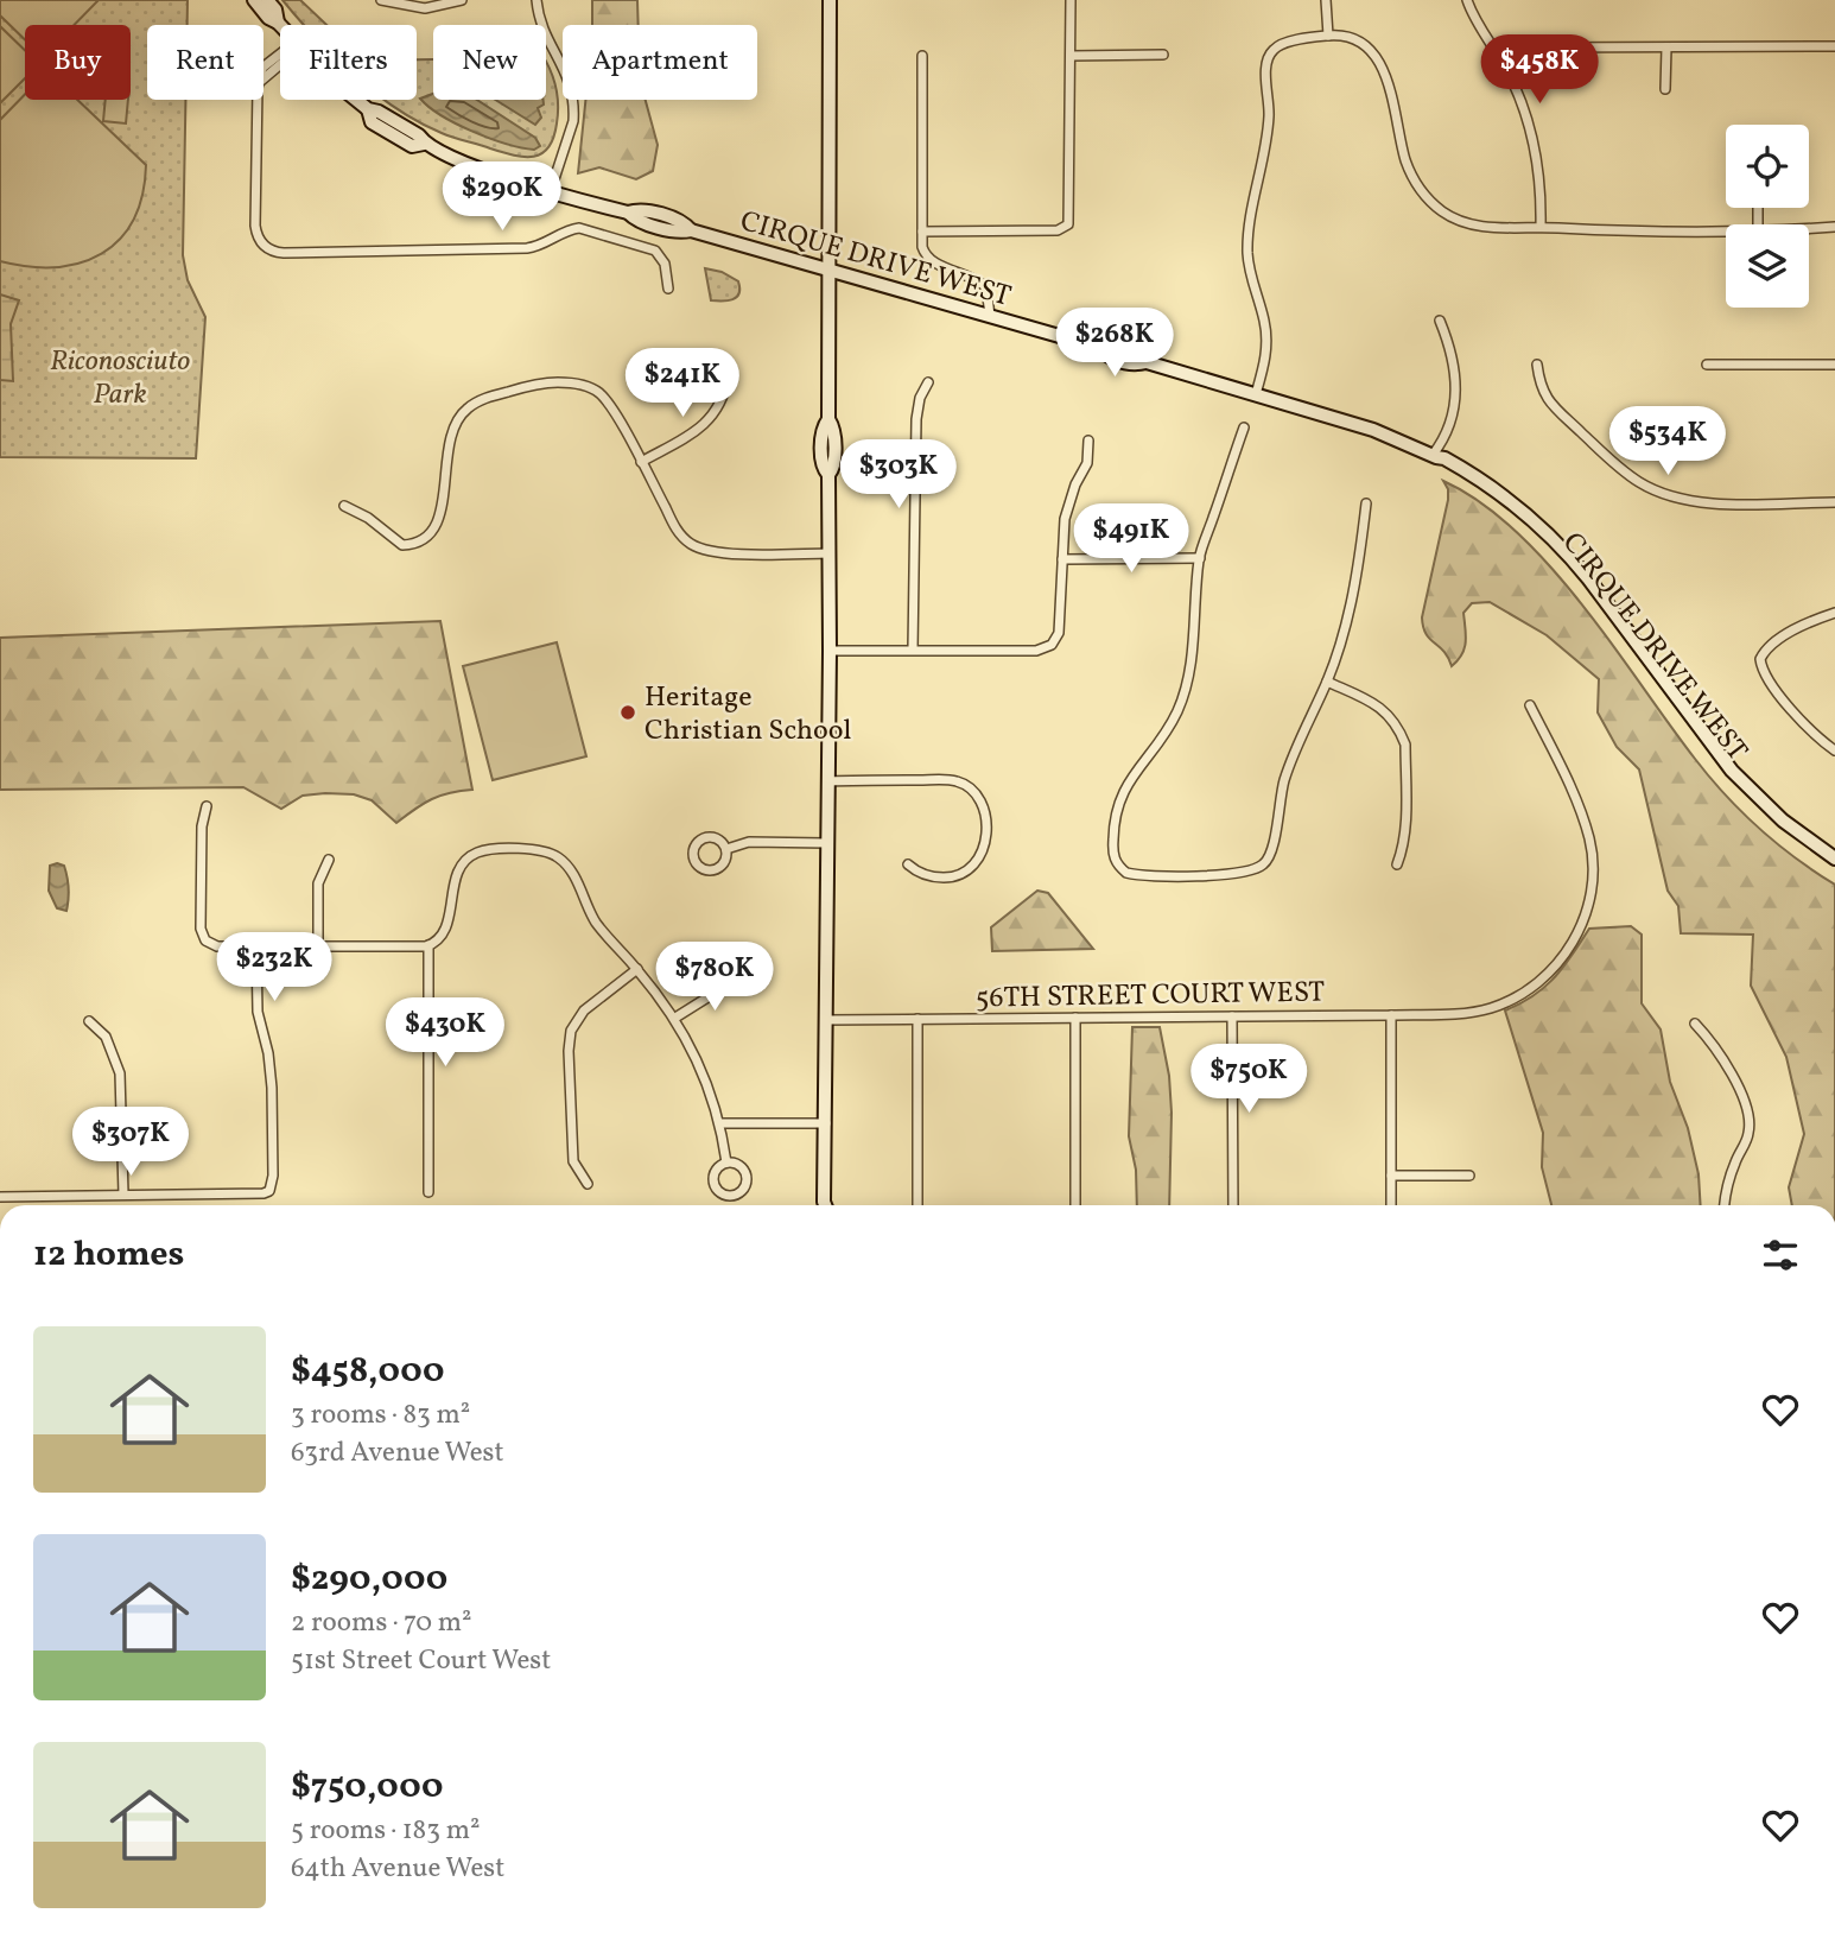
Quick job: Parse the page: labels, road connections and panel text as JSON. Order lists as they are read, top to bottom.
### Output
{
  "streets": {
    "main road": ["CIRQUE DRIVE WEST"],
    "street": ["56TH STREET COURT WEST"]
  },
  "parks": ["Riconosciuto Park"],
  "places": ["Heritage Christian School"],
  "page": {
    "chip": [
      "Buy",
      "Rent",
      "Filters",
      "New",
      "Apartment"
    ],
    "price": [
      "$458K",
      "$290K",
      "$268K",
      "$241K",
      "$534K",
      "$303K",
      "$491K",
      "$232K",
      "$780K",
      "$430K",
      "$750K",
      "$307K"
    ],
    "heading": "12 homes",
    "list": [
      {
        "name": "$458,000",
        "note": "3 rooms · 83 m² · 63rd Avenue West"
      },
      {
        "name": "$290,000",
        "note": "2 rooms · 70 m² · 51st Street Court West"
      },
      {
        "name": "$750,000",
        "note": "5 rooms · 183 m² · 64th Avenue West"
      }
    ]
  }
}
